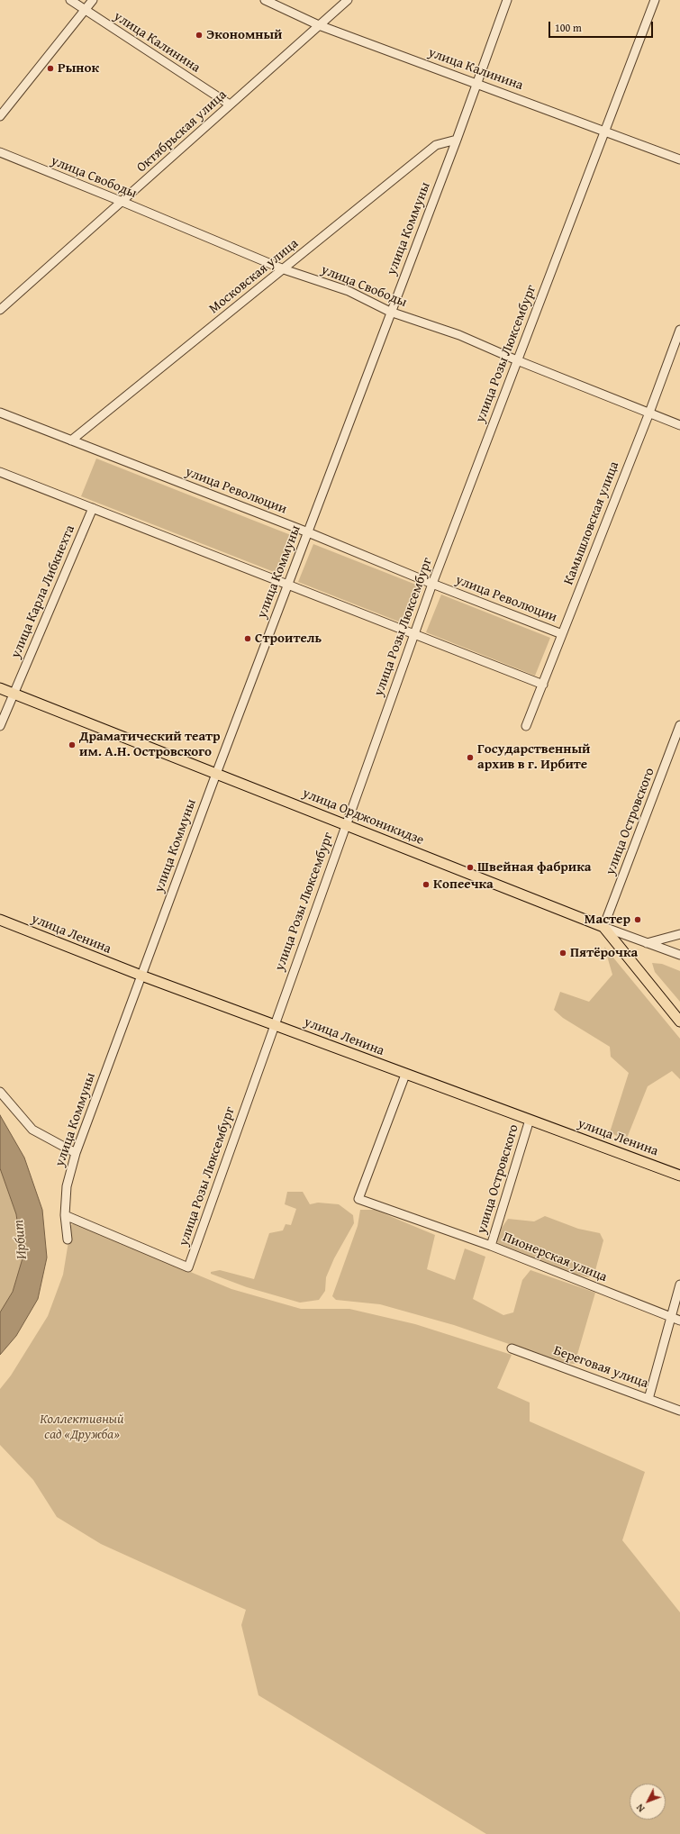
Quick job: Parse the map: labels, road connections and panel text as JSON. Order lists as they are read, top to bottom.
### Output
{
  "streets": {
    "main road": ["улица Орджоникидзе", "улица Ленина"],
    "street": [
      "улица Калинина",
      "Октябрьская улица",
      "улица Свободы",
      "улица Коммуны",
      "Московская улица",
      "улица Розы Люксембург",
      "улица Революции",
      "Камышловская улица",
      "улица Карла Либкнехта",
      "улица Островского",
      "Пионерская улица",
      "Береговая улица"
    ]
  },
  "crossings": [
    ["улица Калинина", "Октябрьская улица"],
    ["улица Калинина", "улица Коммуны"],
    ["улица Калинина", "улица Розы Люксембург"],
    ["Октябрьская улица", "улица Свободы"],
    ["улица Свободы", "улица Коммуны"],
    ["улица Свободы", "Московская улица"],
    ["улица Свободы", "улица Розы Люксембург"],
    ["улица Свободы", "Камышловская улица"],
    ["улица Коммуны", "Московская улица"],
    ["улица Коммуны", "улица Розы Люксембург"],
    ["улица Коммуны", "улица Революции"],
    ["улица Коммуны", "улица Орджоникидзе"],
    ["улица Коммуны", "улица Ленина"],
    ["Московская улица", "улица Революции"],
    ["улица Розы Люксембург", "улица Революции"],
    ["улица Розы Люксембург", "улица Орджоникидзе"],
    ["улица Розы Люксембург", "улица Ленина"],
    ["улица Революции", "Камышловская улица"],
    ["улица Карла Либкнехта", "улица Орджоникидзе"],
    ["улица Орджоникидзе", "улица Островского"],
    ["улица Островского", "улица Ленина"],
    ["улица Островского", "Пионерская улица"],
    ["улица Ленина", "Пионерская улица"]
  ],
  "water": ["Ирбит"],
  "parks": ["Коллективный сад «Дружба»"],
  "places": [
    "Экономный",
    "Рынок",
    "Строитель",
    "Драматический театр им. А.Н. Островского",
    "Государственный архив в г. Ирбите",
    "Швейная фабрика",
    "Копеечка",
    "Мастер",
    "Пятёрочка"
  ],
  "scale_bar": "100 m",
  "north": "bottom left"
}
